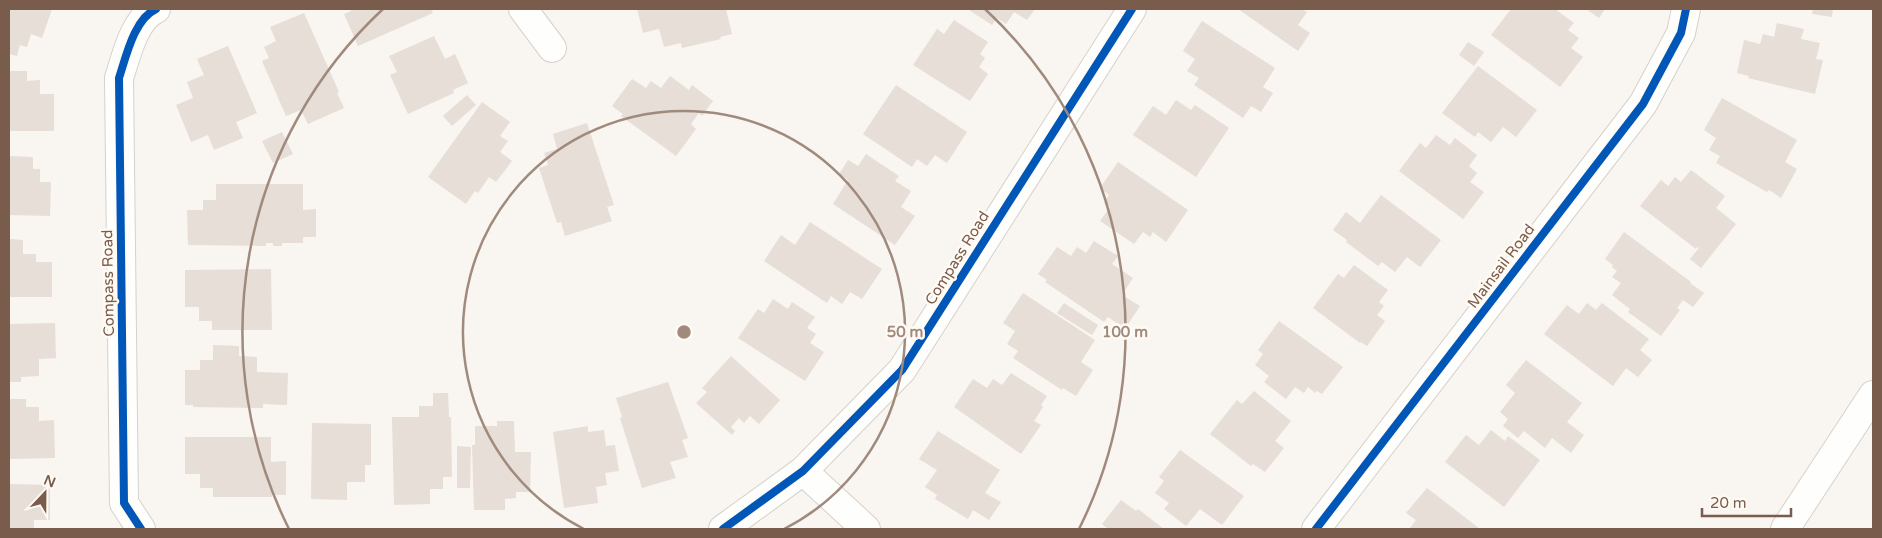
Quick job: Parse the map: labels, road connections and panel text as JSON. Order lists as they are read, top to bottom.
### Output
{
  "streets": {
    "street": ["Compass Road", "Mainsail Road"]
  },
  "scale_bar": "20 m",
  "north": "top",
  "rings": ["50 m", "100 m"]
}
